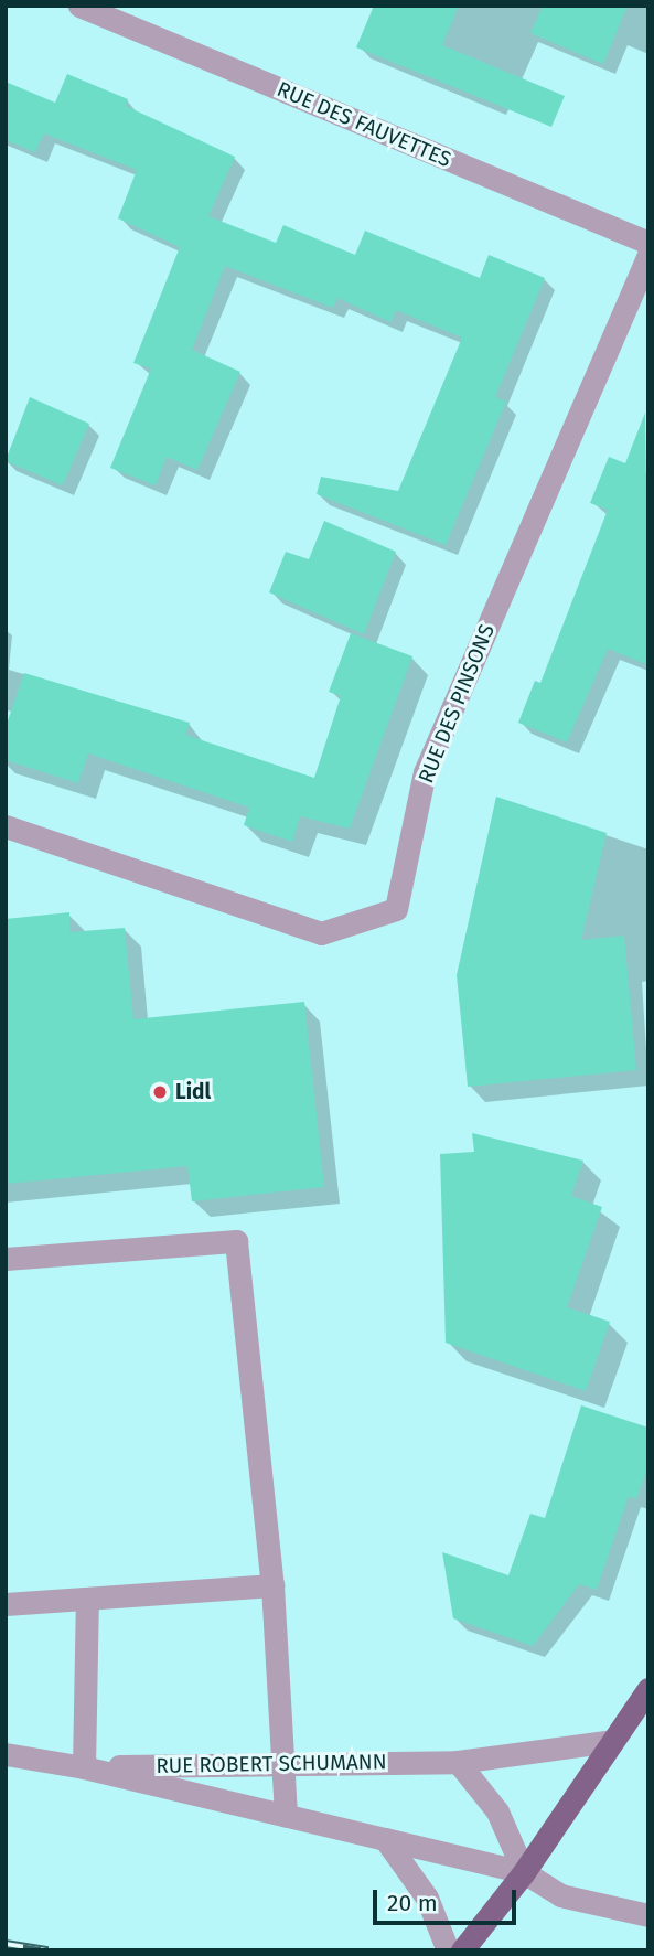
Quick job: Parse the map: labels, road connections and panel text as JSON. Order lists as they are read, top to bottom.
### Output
{
  "streets": {
    "street": ["RUE DES FAUVETTES", "RUE DES PINSONS", "RUE ROBERT SCHUMANN"]
  },
  "places": ["Lidl"],
  "scale_bar": "20 m"
}
